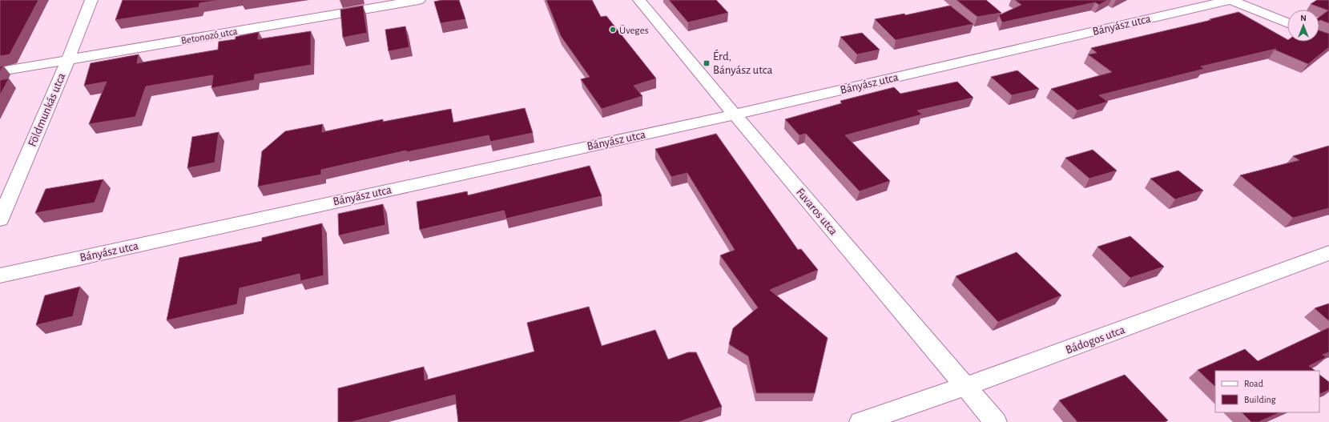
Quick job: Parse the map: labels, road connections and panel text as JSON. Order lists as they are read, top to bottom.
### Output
{
  "streets": {
    "street": [
      "Bányász utca",
      "Betonozó utca",
      "Földmunkás utca",
      "Fuvaros utca",
      "Bádogos utca"
    ]
  },
  "crossings": [
    ["Bányász utca", "Fuvaros utca"],
    ["Betonozó utca", "Földmunkás utca"],
    ["Fuvaros utca", "Bádogos utca"]
  ],
  "places": {
    "other": ["Üveges"],
    "transit": ["Érd, Bányász utca"]
  },
  "legend": ["Road", "Building"],
  "north": "top"
}
